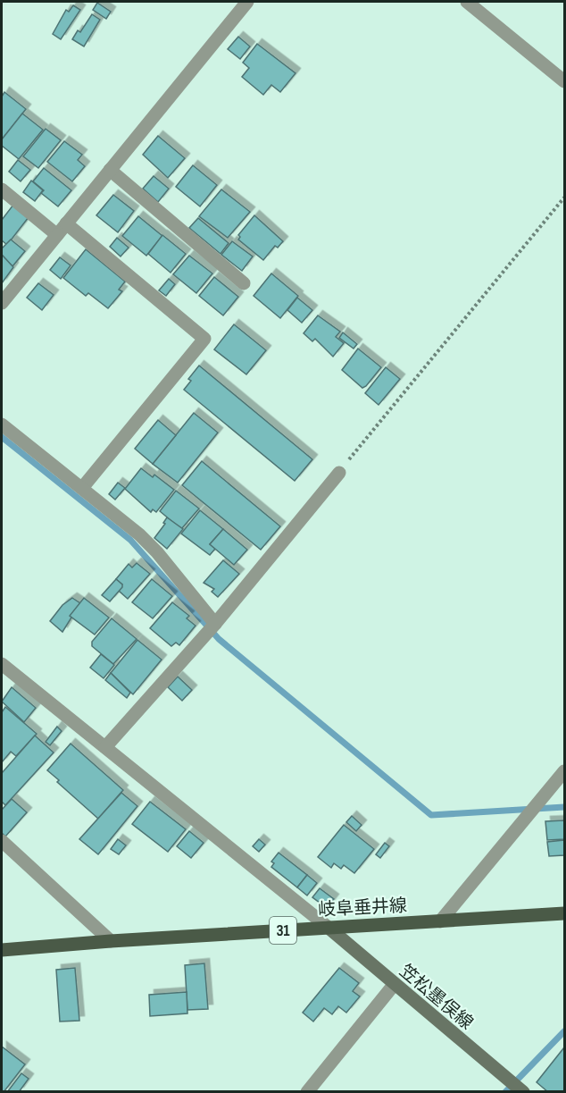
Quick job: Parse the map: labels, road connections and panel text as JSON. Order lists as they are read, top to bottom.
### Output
{
  "streets": {
    "main road": ["岐阜垂井線", "31", "笠松墨俣線"]
  },
  "crossings": [
    ["岐阜垂井線", "笠松墨俣線"]
  ]
}
